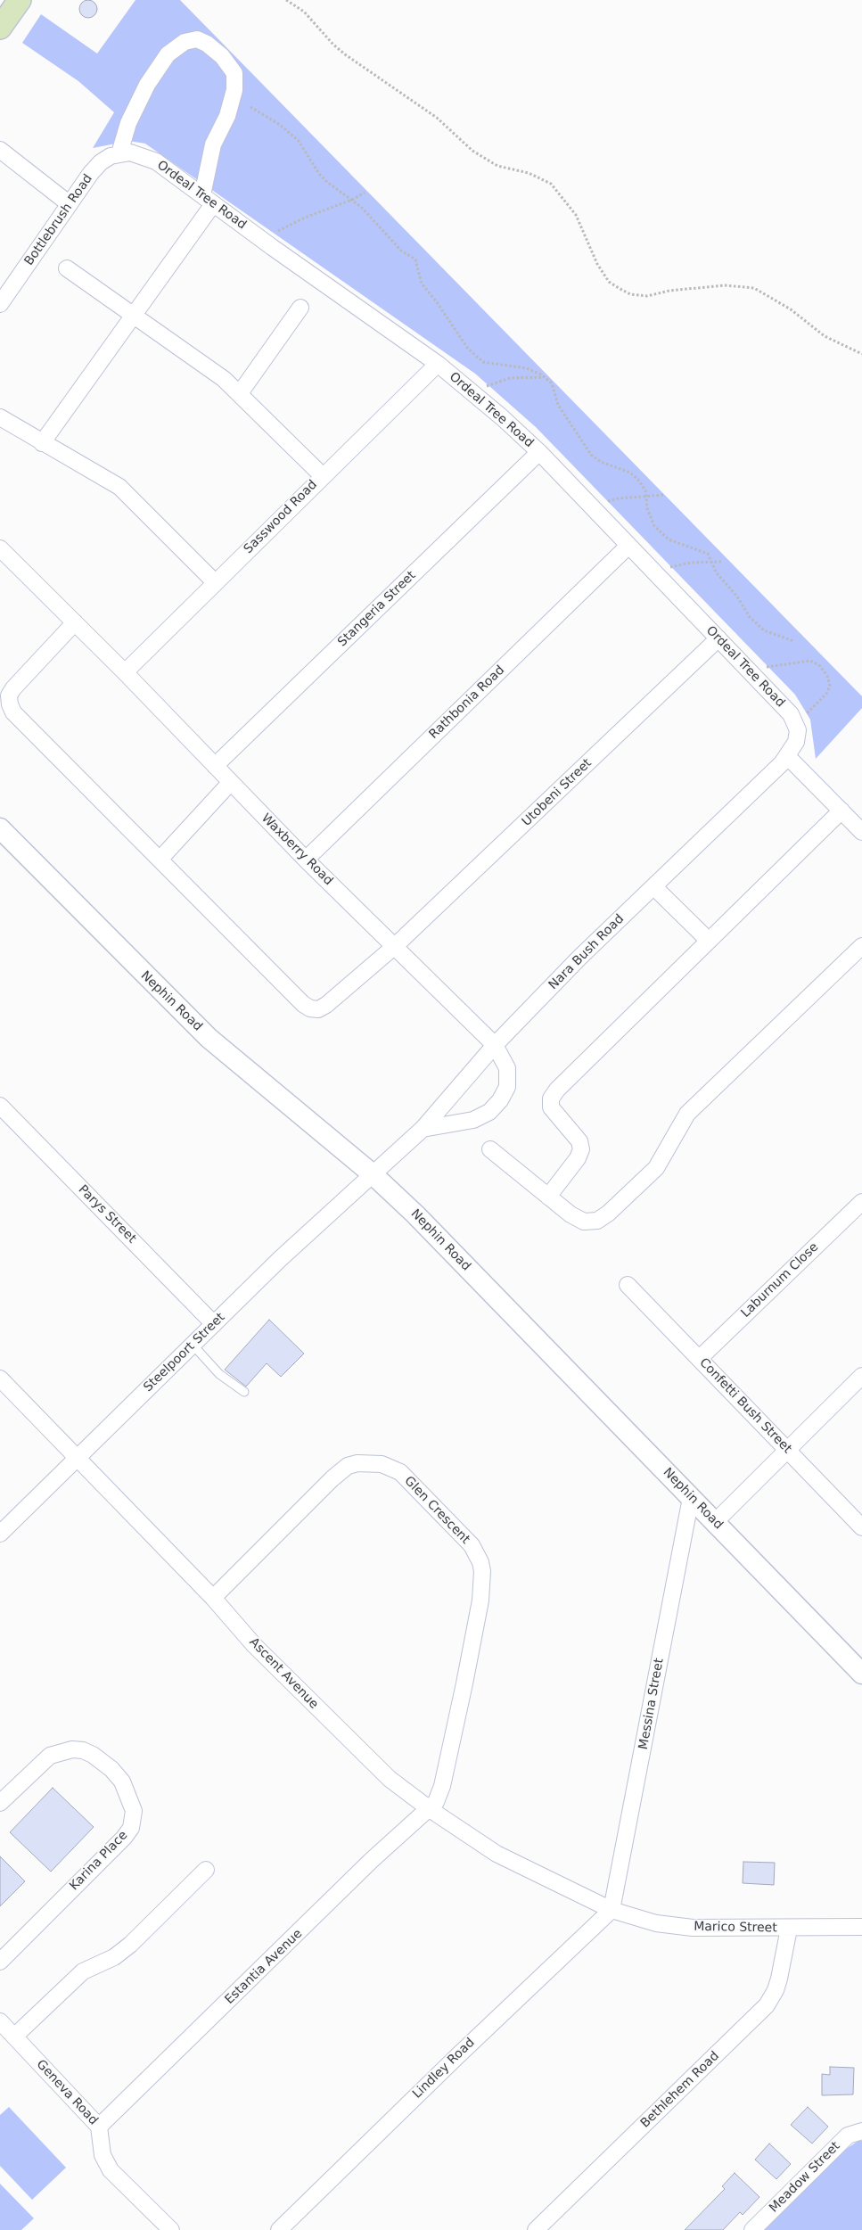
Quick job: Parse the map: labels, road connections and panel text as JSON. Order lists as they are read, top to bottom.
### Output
{
  "streets": {
    "street": [
      "Ordeal Tree Road",
      "Bottlebrush Road",
      "Sasswood Road",
      "Stangeria Street",
      "Rathbonia Road",
      "Utobeni Street",
      "Waxberry Road",
      "Nara Bush Road",
      "Nephin Road",
      "Parys Street",
      "Laburnum Close",
      "Steelpoort Street",
      "Confetti Bush Street",
      "Glen Crescent",
      "Ascent Avenue",
      "Messina Street",
      "Karina Place",
      "Marico Street",
      "Estantia Avenue",
      "Lindley Road",
      "Bethlehem Road",
      "Geneva Road",
      "Meadow Street"
    ]
  },
  "crossings": [
    ["Ordeal Tree Road", "Bottlebrush Road"],
    ["Ordeal Tree Road", "Sasswood Road"],
    ["Ordeal Tree Road", "Stangeria Street"],
    ["Ordeal Tree Road", "Rathbonia Road"],
    ["Ordeal Tree Road", "Utobeni Street"],
    ["Ordeal Tree Road", "Nara Bush Road"],
    ["Sasswood Road", "Waxberry Road"],
    ["Stangeria Street", "Waxberry Road"],
    ["Rathbonia Road", "Waxberry Road"],
    ["Utobeni Street", "Waxberry Road"],
    ["Waxberry Road", "Nara Bush Road"],
    ["Nara Bush Road", "Nephin Road"],
    ["Nara Bush Road", "Steelpoort Street"],
    ["Nephin Road", "Steelpoort Street"],
    ["Nephin Road", "Messina Street"],
    ["Parys Street", "Steelpoort Street"],
    ["Laburnum Close", "Confetti Bush Street"],
    ["Steelpoort Street", "Ascent Avenue"],
    ["Glen Crescent", "Ascent Avenue"],
    ["Glen Crescent", "Estantia Avenue"],
    ["Ascent Avenue", "Messina Street"],
    ["Ascent Avenue", "Marico Street"],
    ["Ascent Avenue", "Estantia Avenue"],
    ["Ascent Avenue", "Lindley Road"],
    ["Messina Street", "Marico Street"],
    ["Messina Street", "Lindley Road"],
    ["Marico Street", "Lindley Road"],
    ["Marico Street", "Bethlehem Road"],
    ["Estantia Avenue", "Geneva Road"]
  ]
}
